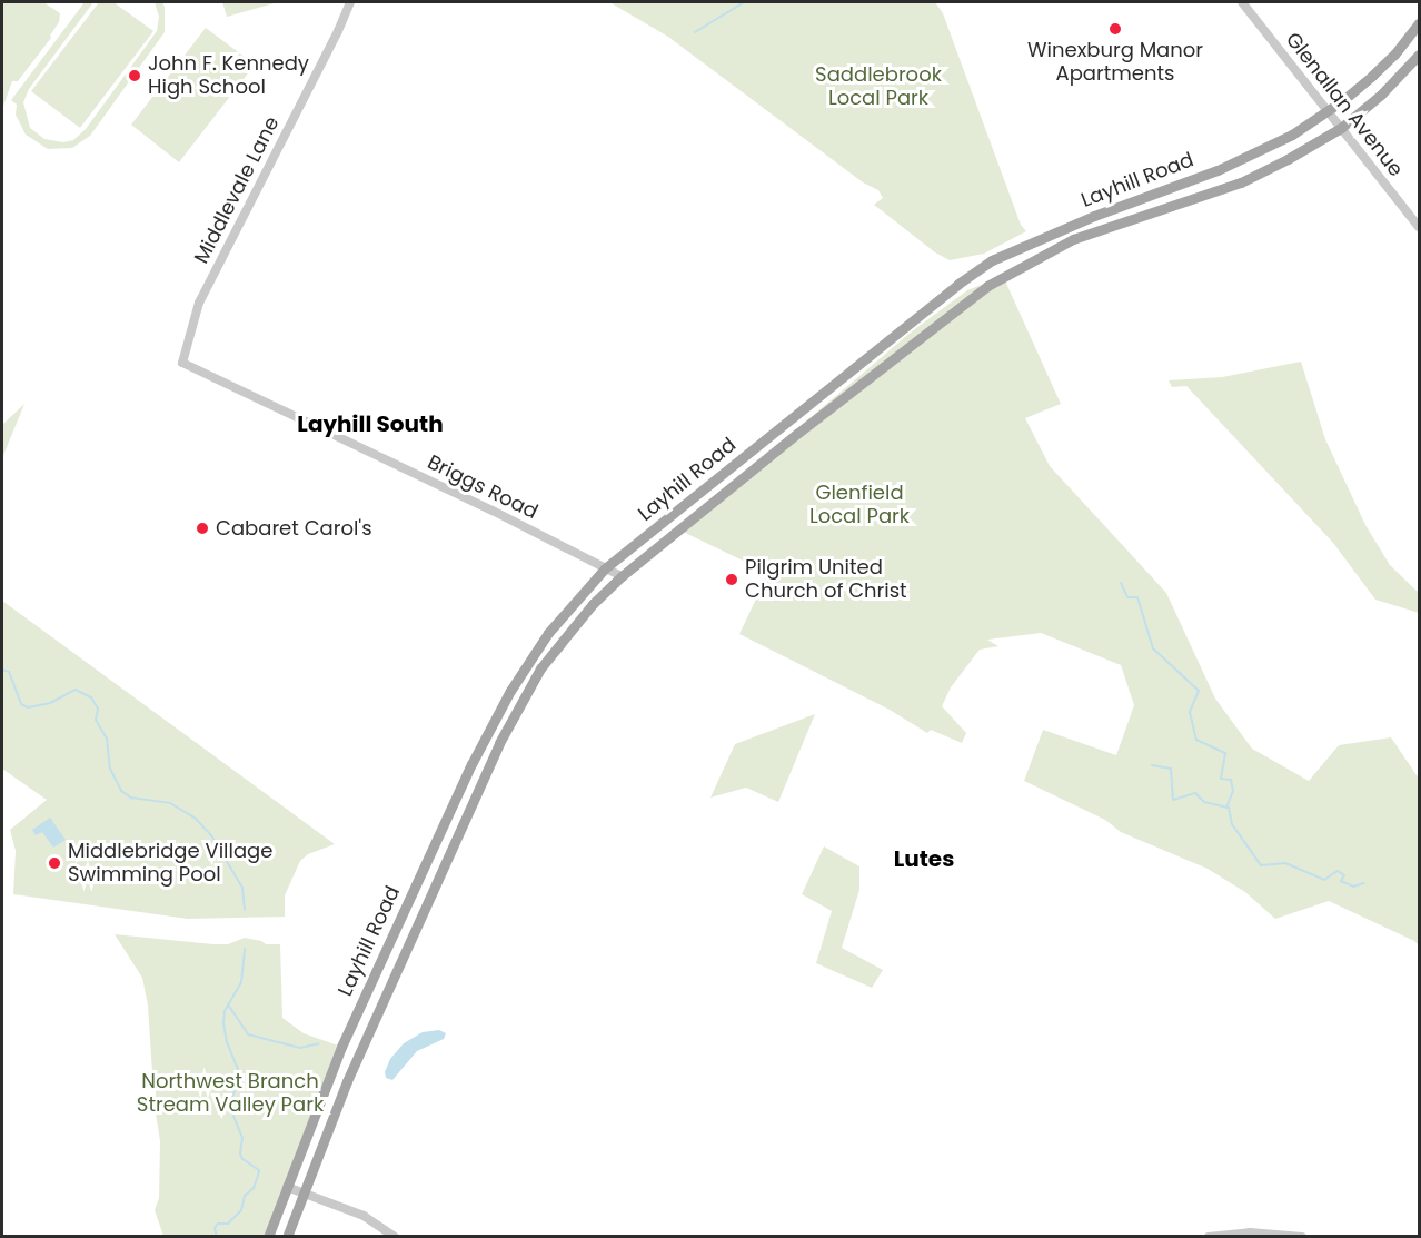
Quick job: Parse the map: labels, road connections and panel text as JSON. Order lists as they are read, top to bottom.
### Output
{
  "streets": {
    "main road": ["Layhill Road"],
    "street": ["Glenallan Avenue", "Middlevale Lane", "Briggs Road"]
  },
  "crossings": [
    ["Glenallan Avenue", "Layhill Road"],
    ["Layhill Road", "Briggs Road"],
    ["Middlevale Lane", "Briggs Road"]
  ],
  "districts": ["Layhill South", "Lutes"],
  "parks": ["Saddlebrook Local Park", "Glenfield Local Park", "Northwest Branch Stream Valley Park"],
  "places": [
    "Winexburg Manor Apartments",
    "John F. Kennedy High School",
    "Cabaret Carol's",
    "Pilgrim United Church of Christ",
    "Middlebridge Village Swimming Pool"
  ]
}
